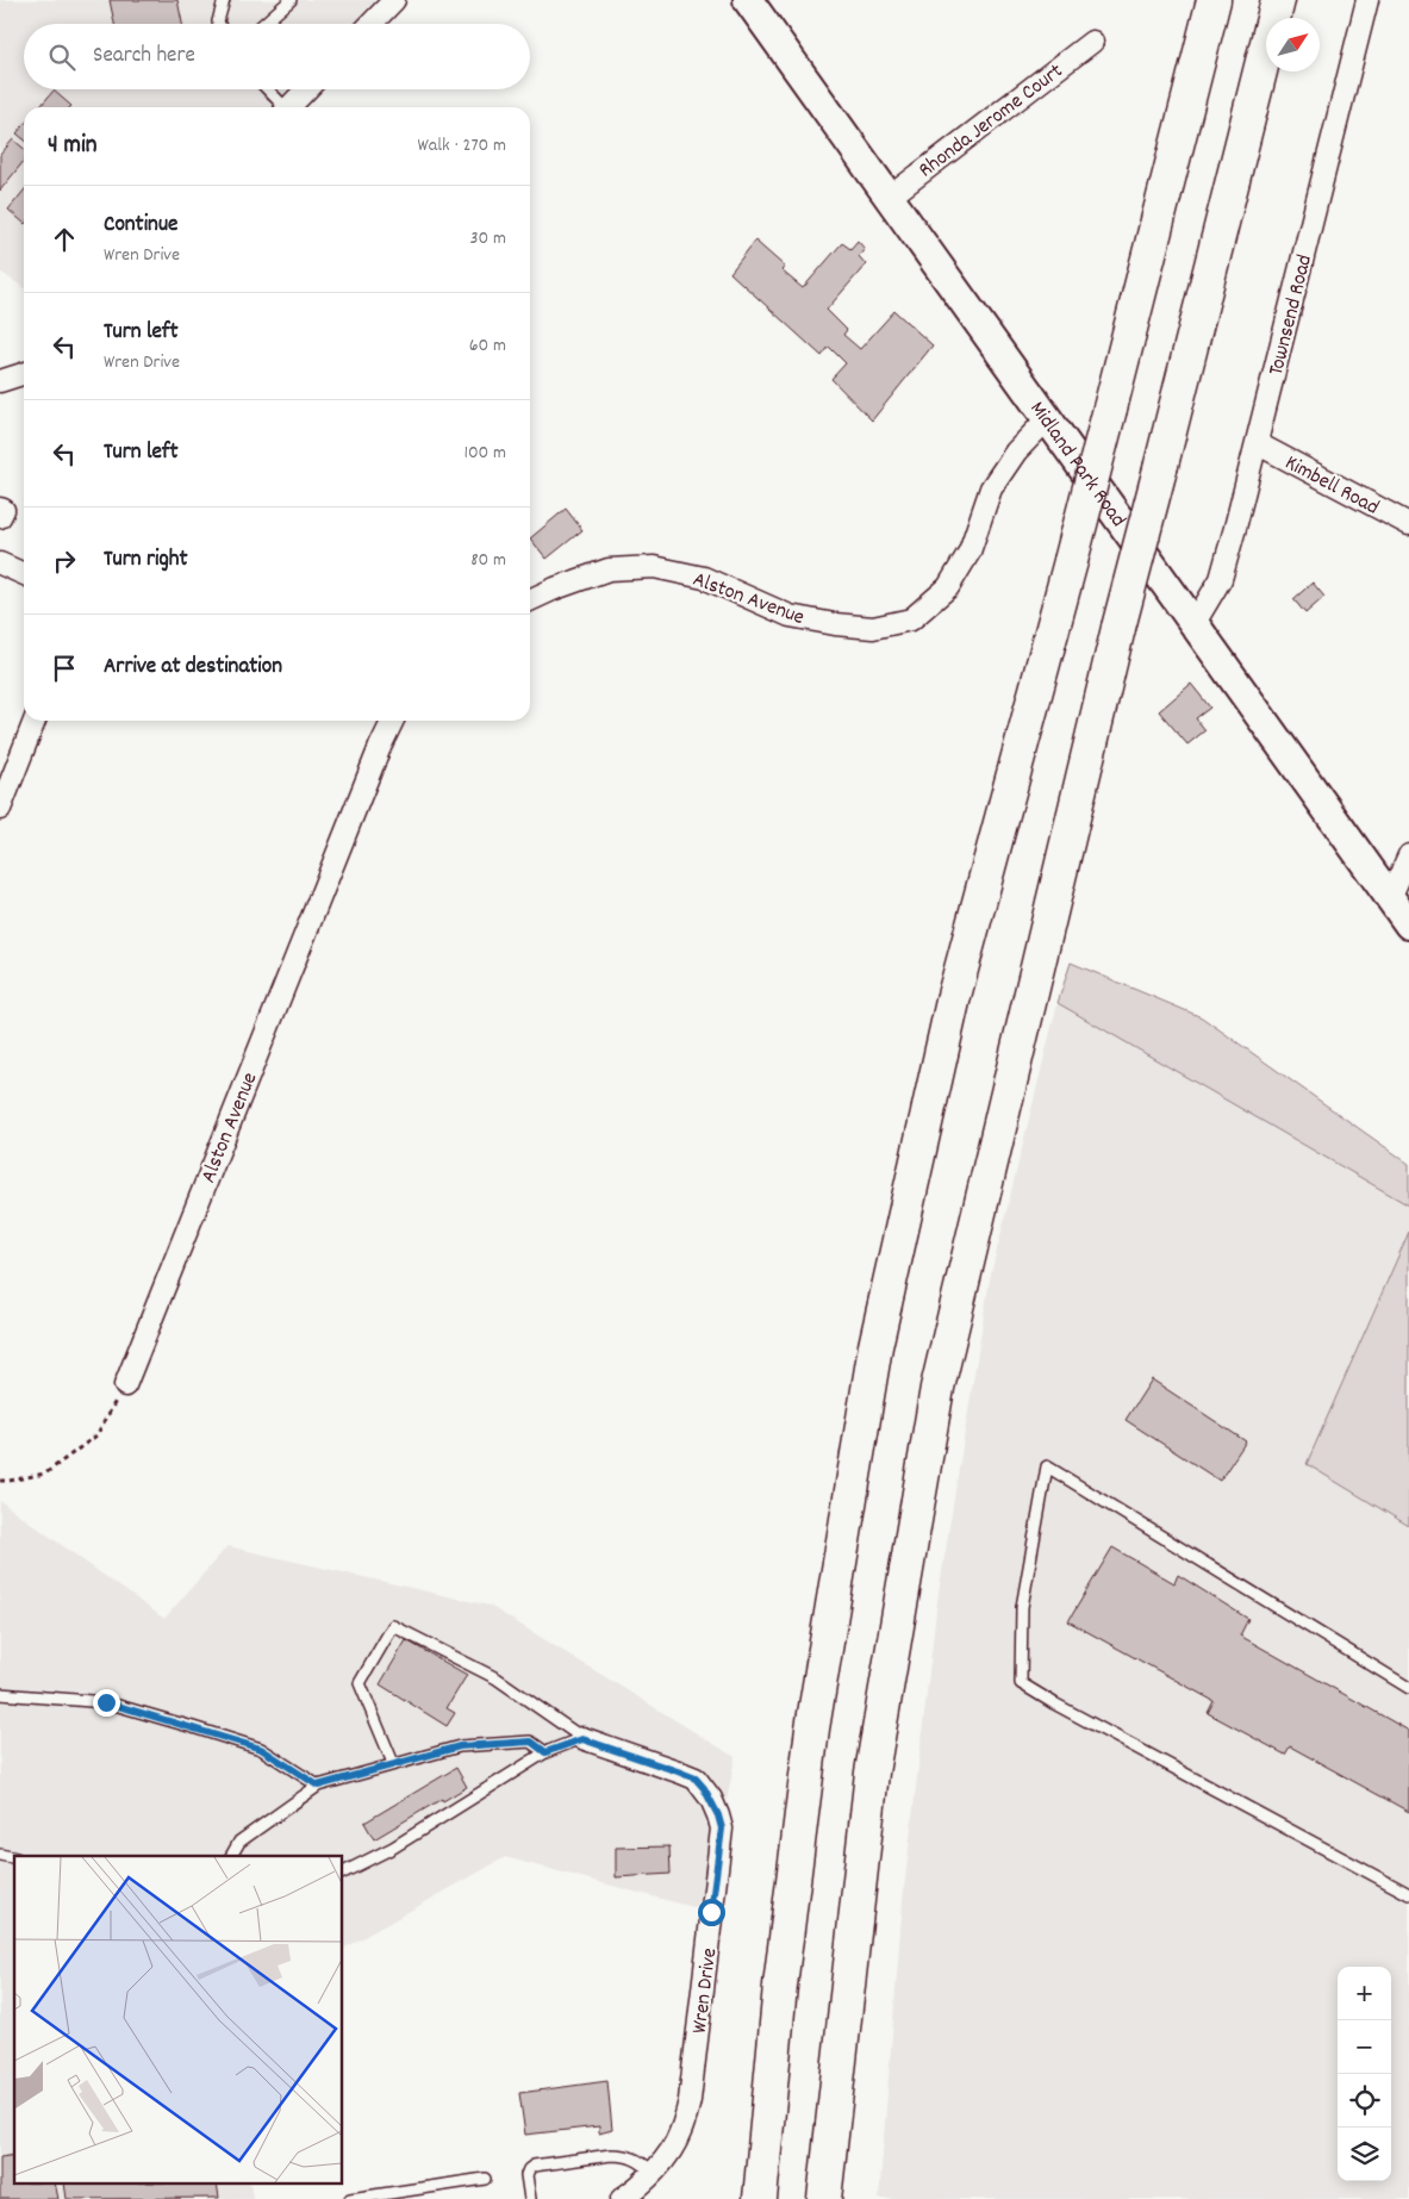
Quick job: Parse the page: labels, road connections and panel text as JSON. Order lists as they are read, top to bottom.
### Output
{
  "streets": {
    "street": [
      "Rhonda Jerome Court",
      "Townsend Road",
      "Midland Park Road",
      "Kimbell Road",
      "Alston Avenue",
      "Wren Drive"
    ]
  },
  "crossings": [
    ["Rhonda Jerome Court", "Midland Park Road"],
    ["Townsend Road", "Midland Park Road"],
    ["Townsend Road", "Kimbell Road"],
    ["Midland Park Road", "Alston Avenue"]
  ],
  "north": "top right",
  "page": {
    "search": "Search here",
    "heading": ["4 min", "Walk · 270 m"],
    "list": [
      ["Continue", "Wren Drive", "30 m"],
      ["Turn left", "Wren Drive", "60 m"],
      ["Turn left", "100 m"],
      ["Turn right", "80 m"],
      "Arrive at destination"
    ],
    "map_buttons": ["+", "−"]
  }
}
